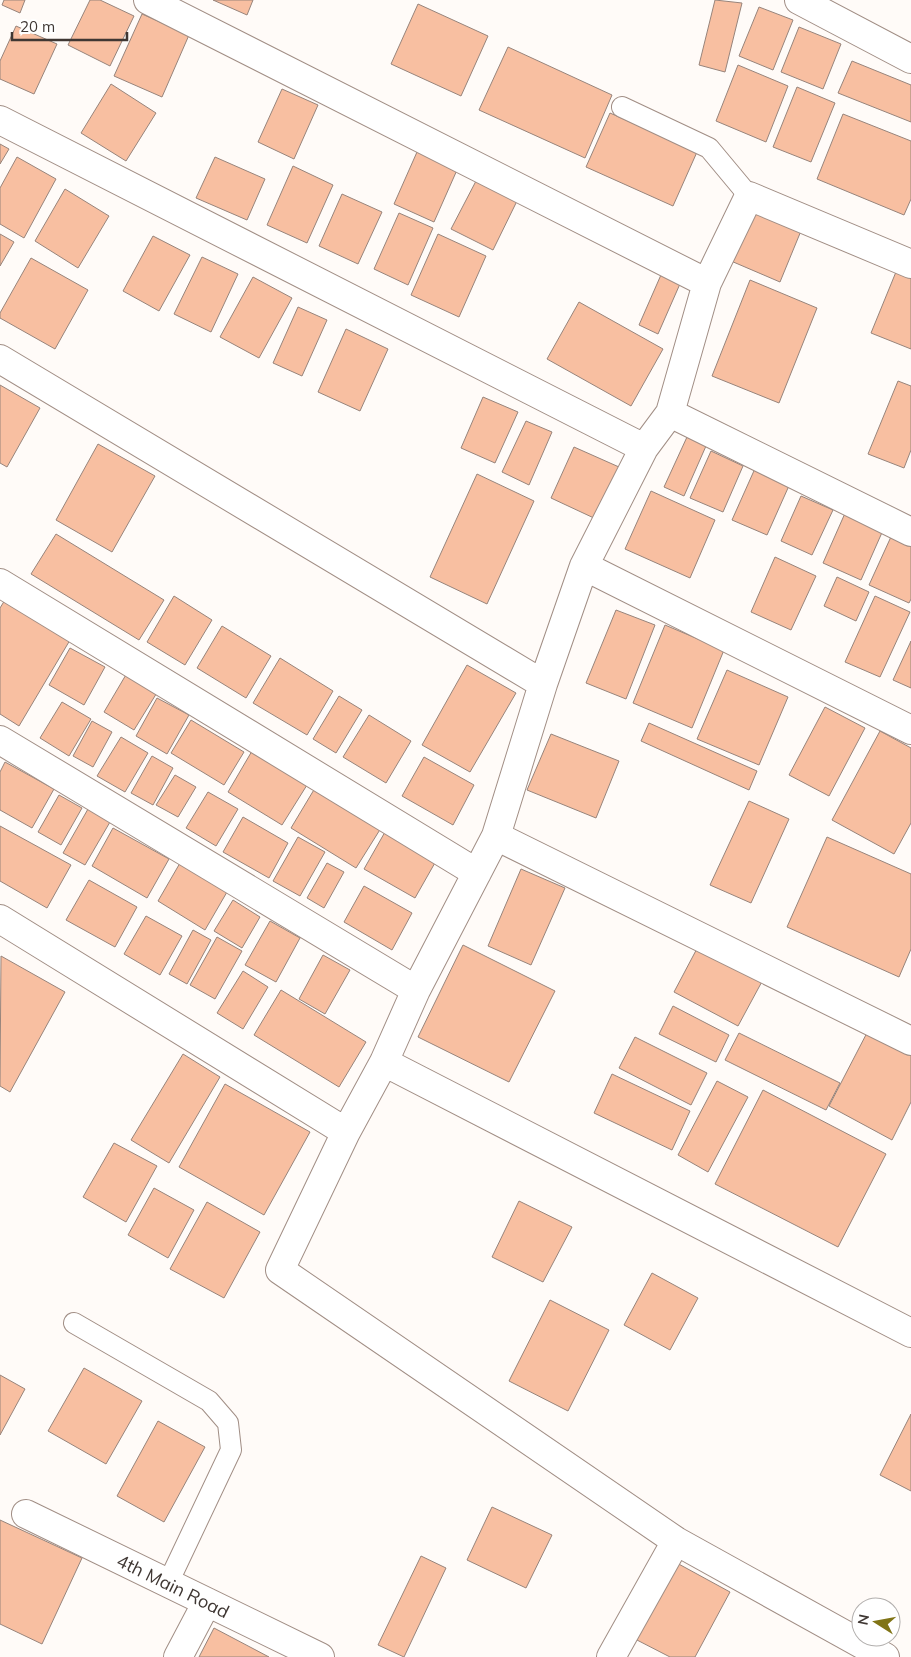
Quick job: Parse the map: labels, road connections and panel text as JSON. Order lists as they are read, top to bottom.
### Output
{
  "streets": {
    "street": ["4th Main Road"]
  },
  "scale_bar": "20 m",
  "north": "left"
}
